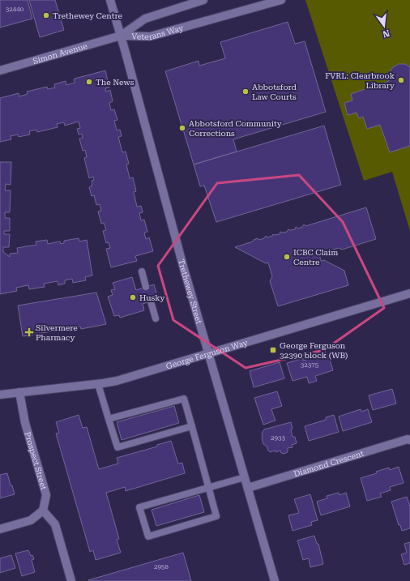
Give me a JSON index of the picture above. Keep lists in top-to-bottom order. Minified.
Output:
{"streets":{"main road":["Veterans Way","Simon Avenue","Trethewey Street","George Ferguson Way","Prospect Street","Diamond Crescent"]},"crossings":[["Veterans Way","Simon Avenue"],["Veterans Way","Trethewey Street"],["Simon Avenue","Trethewey Street"],["Trethewey Street","George Ferguson Way"],["Trethewey Street","Diamond Crescent"],["George Ferguson Way","Prospect Street"]],"places":{"other":["Trethewey Centre","FVRL: Clearbrook Library","The News","Abbotsford Law Courts","Abbotsford Community Corrections","ICBC Claim Centre","Husky"],"health":["Silvermere Pharmacy"],"transit":["George Ferguson 32390 block (WB)"]},"house_numbers":["32440","32375","2933","2958"],"north":"bottom"}
